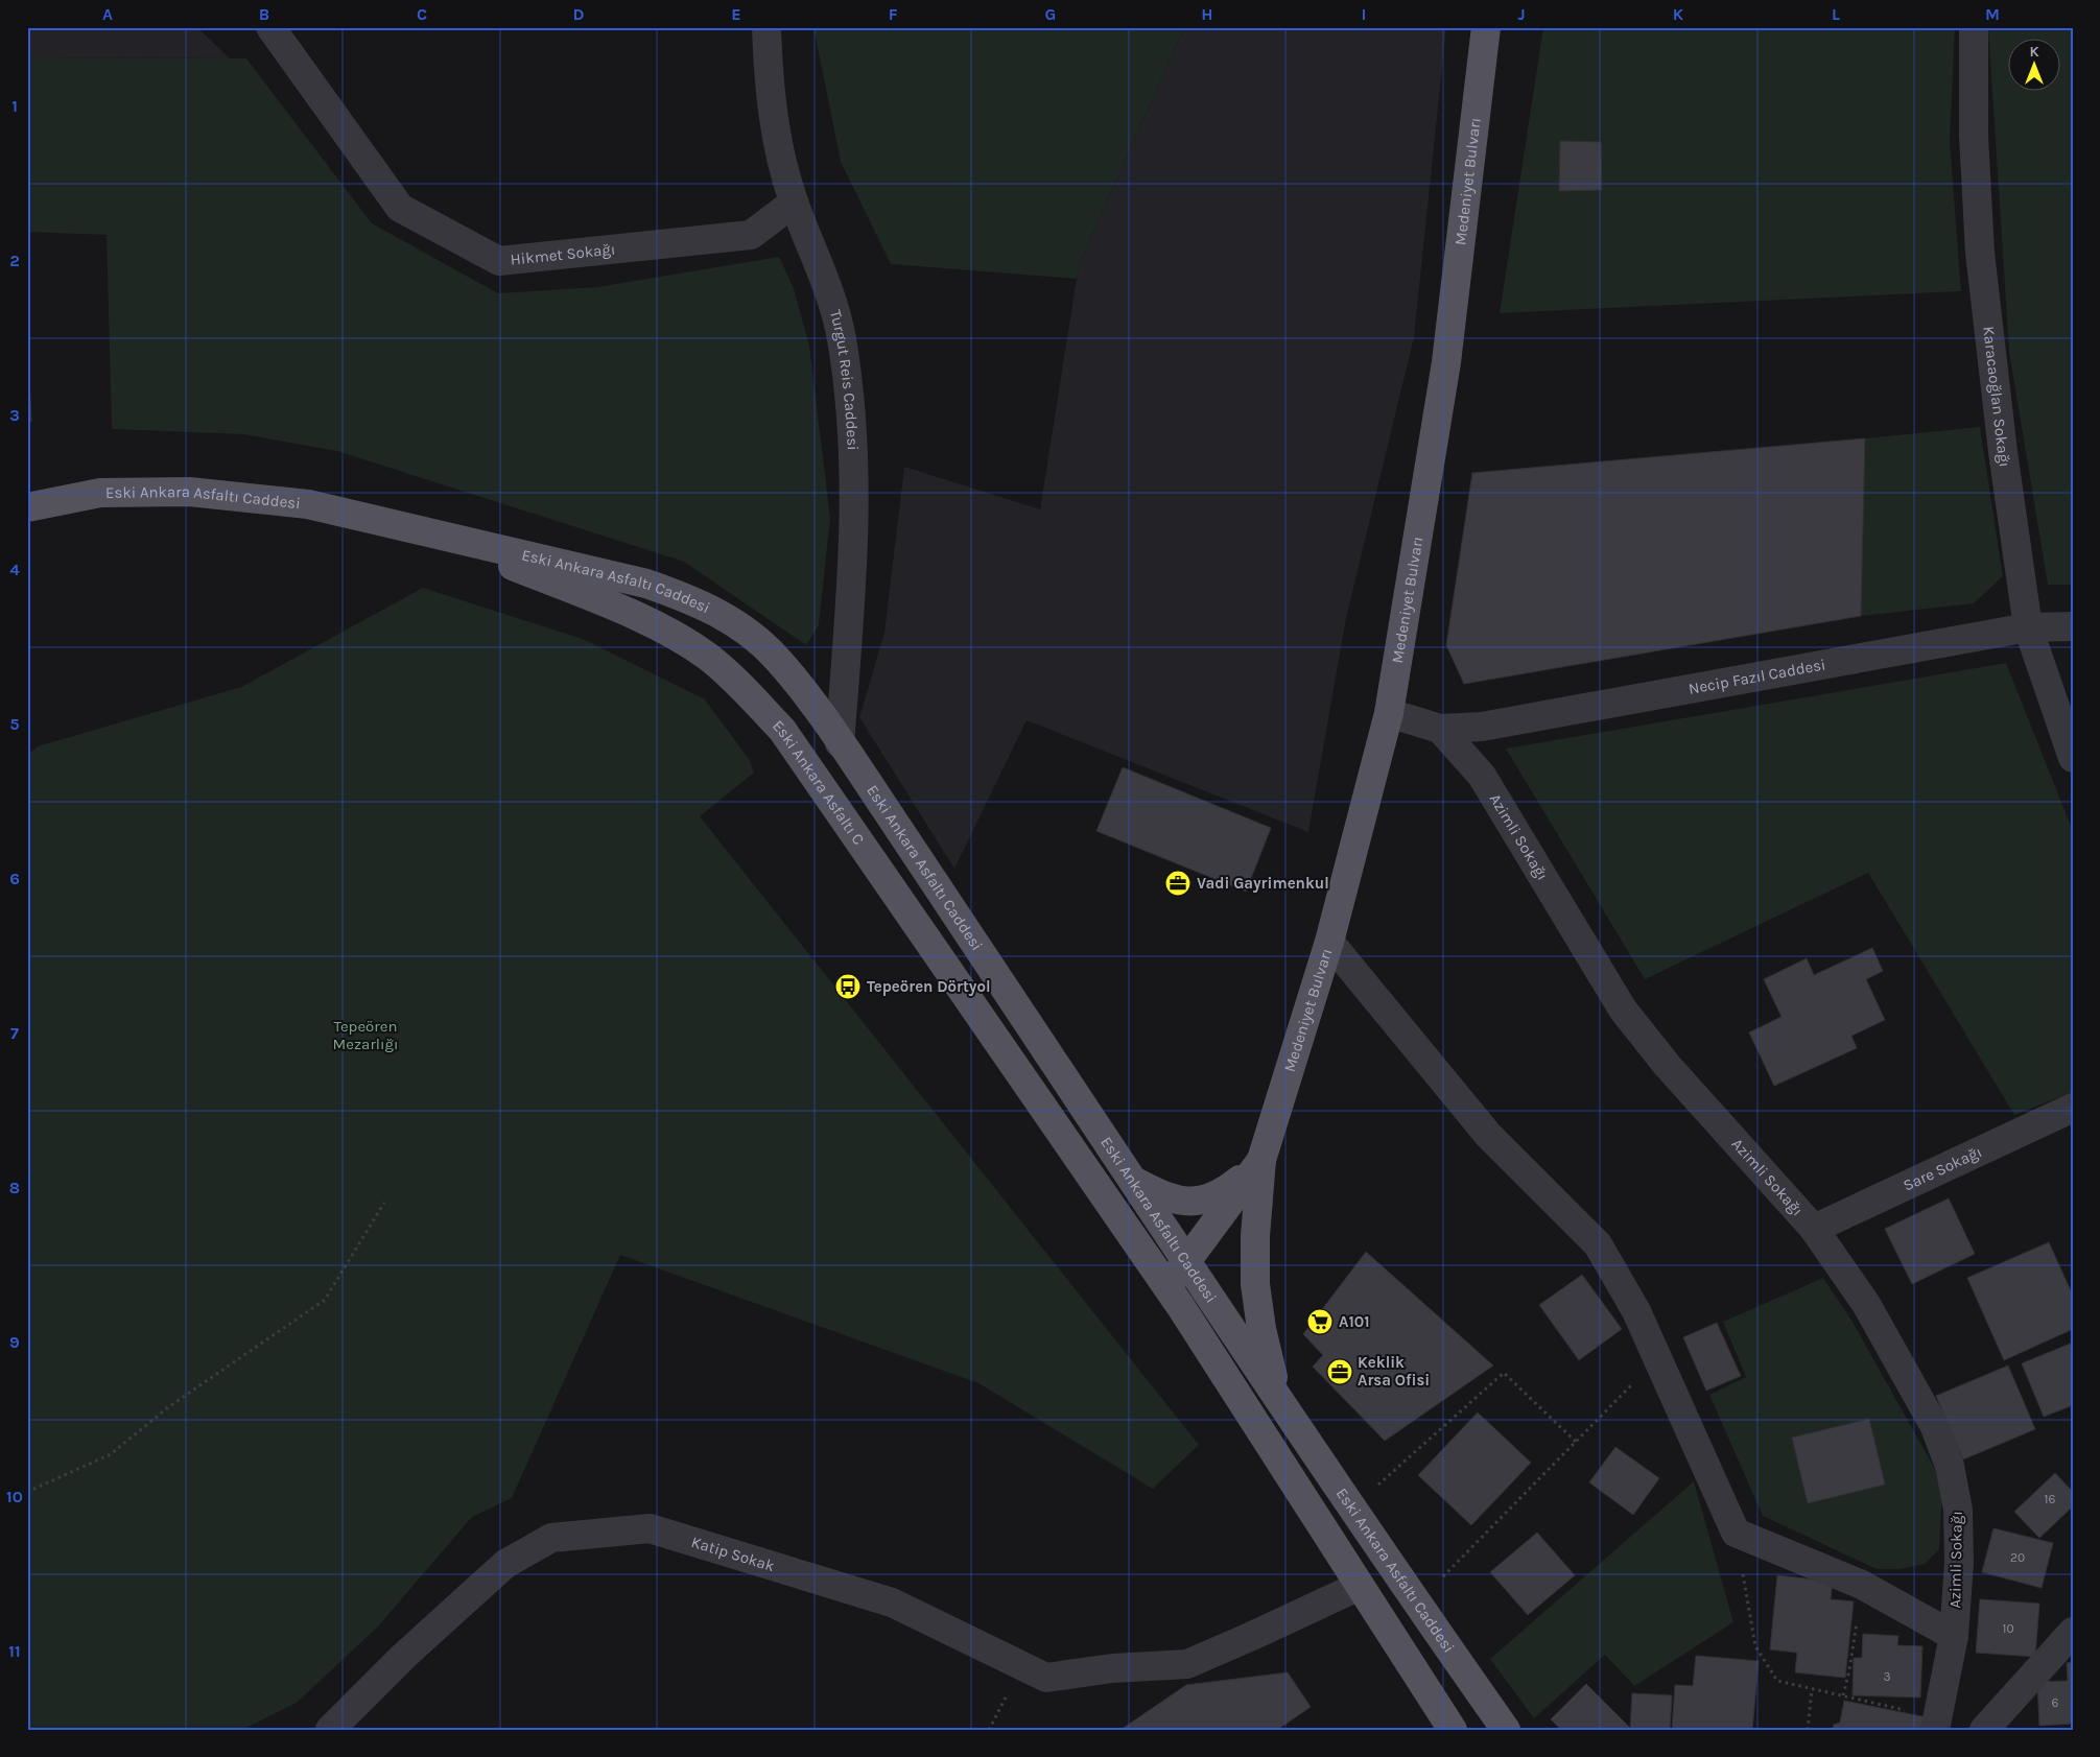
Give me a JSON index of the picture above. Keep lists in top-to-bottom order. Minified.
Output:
{"streets":{"main road":["Medeniyet Bulvarı","Eski Ankara Asfaltı Caddesi","Eski Ankara Asfaltı C"],"street":["Hikmet Sokağı","Turgut Reis Caddesi","Karacaoğlan Sokağı","Necip Fazıl Caddesi","Azimli Sokağı","Sare Sokağı","Katip Sokak"]},"crossings":[["Medeniyet Bulvarı","Eski Ankara Asfaltı Caddesi"],["Hikmet Sokağı","Turgut Reis Caddesi"],["Turgut Reis Caddesi","Eski Ankara Asfaltı Caddesi"],["Karacaoğlan Sokağı","Necip Fazıl Caddesi"],["Eski Ankara Asfaltı Caddesi","Eski Ankara Asfaltı C"],["Eski Ankara Asfaltı Caddesi","Katip Sokak"],["Necip Fazıl Caddesi","Azimli Sokağı"],["Azimli Sokağı","Sare Sokağı"]],"parks":["Tepeören Mezarlığı"],"places":{"office":["Vadi Gayrimenkul","Keklik Arsa Ofisi"],"bus stop":["Tepeören Dörtyol"],"supermarket":["A101"]},"house_numbers":["16","20","10","3","6"],"north":"top","grid":{"columns":["A","B","C","D","E","F","G","H","I","J","K","L","M"],"rows":["1","2","3","4","5","6","7","8","9","10","11"]}}
